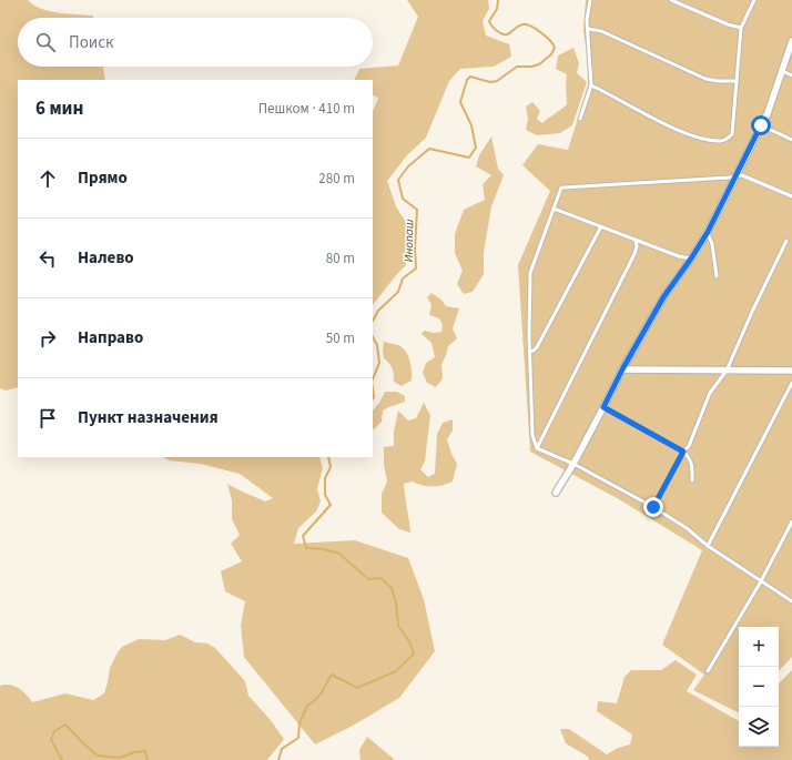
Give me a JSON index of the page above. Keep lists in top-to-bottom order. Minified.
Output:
{"water":["Инопаш"],"page":{"search":"Поиск","heading":["6 мин","Пешком · 410 m"],"list":[["Прямо","280 m"],["Налево","80 m"],["Направо","50 m"],"Пункт назначения"],"map_buttons":["+","−"]}}
